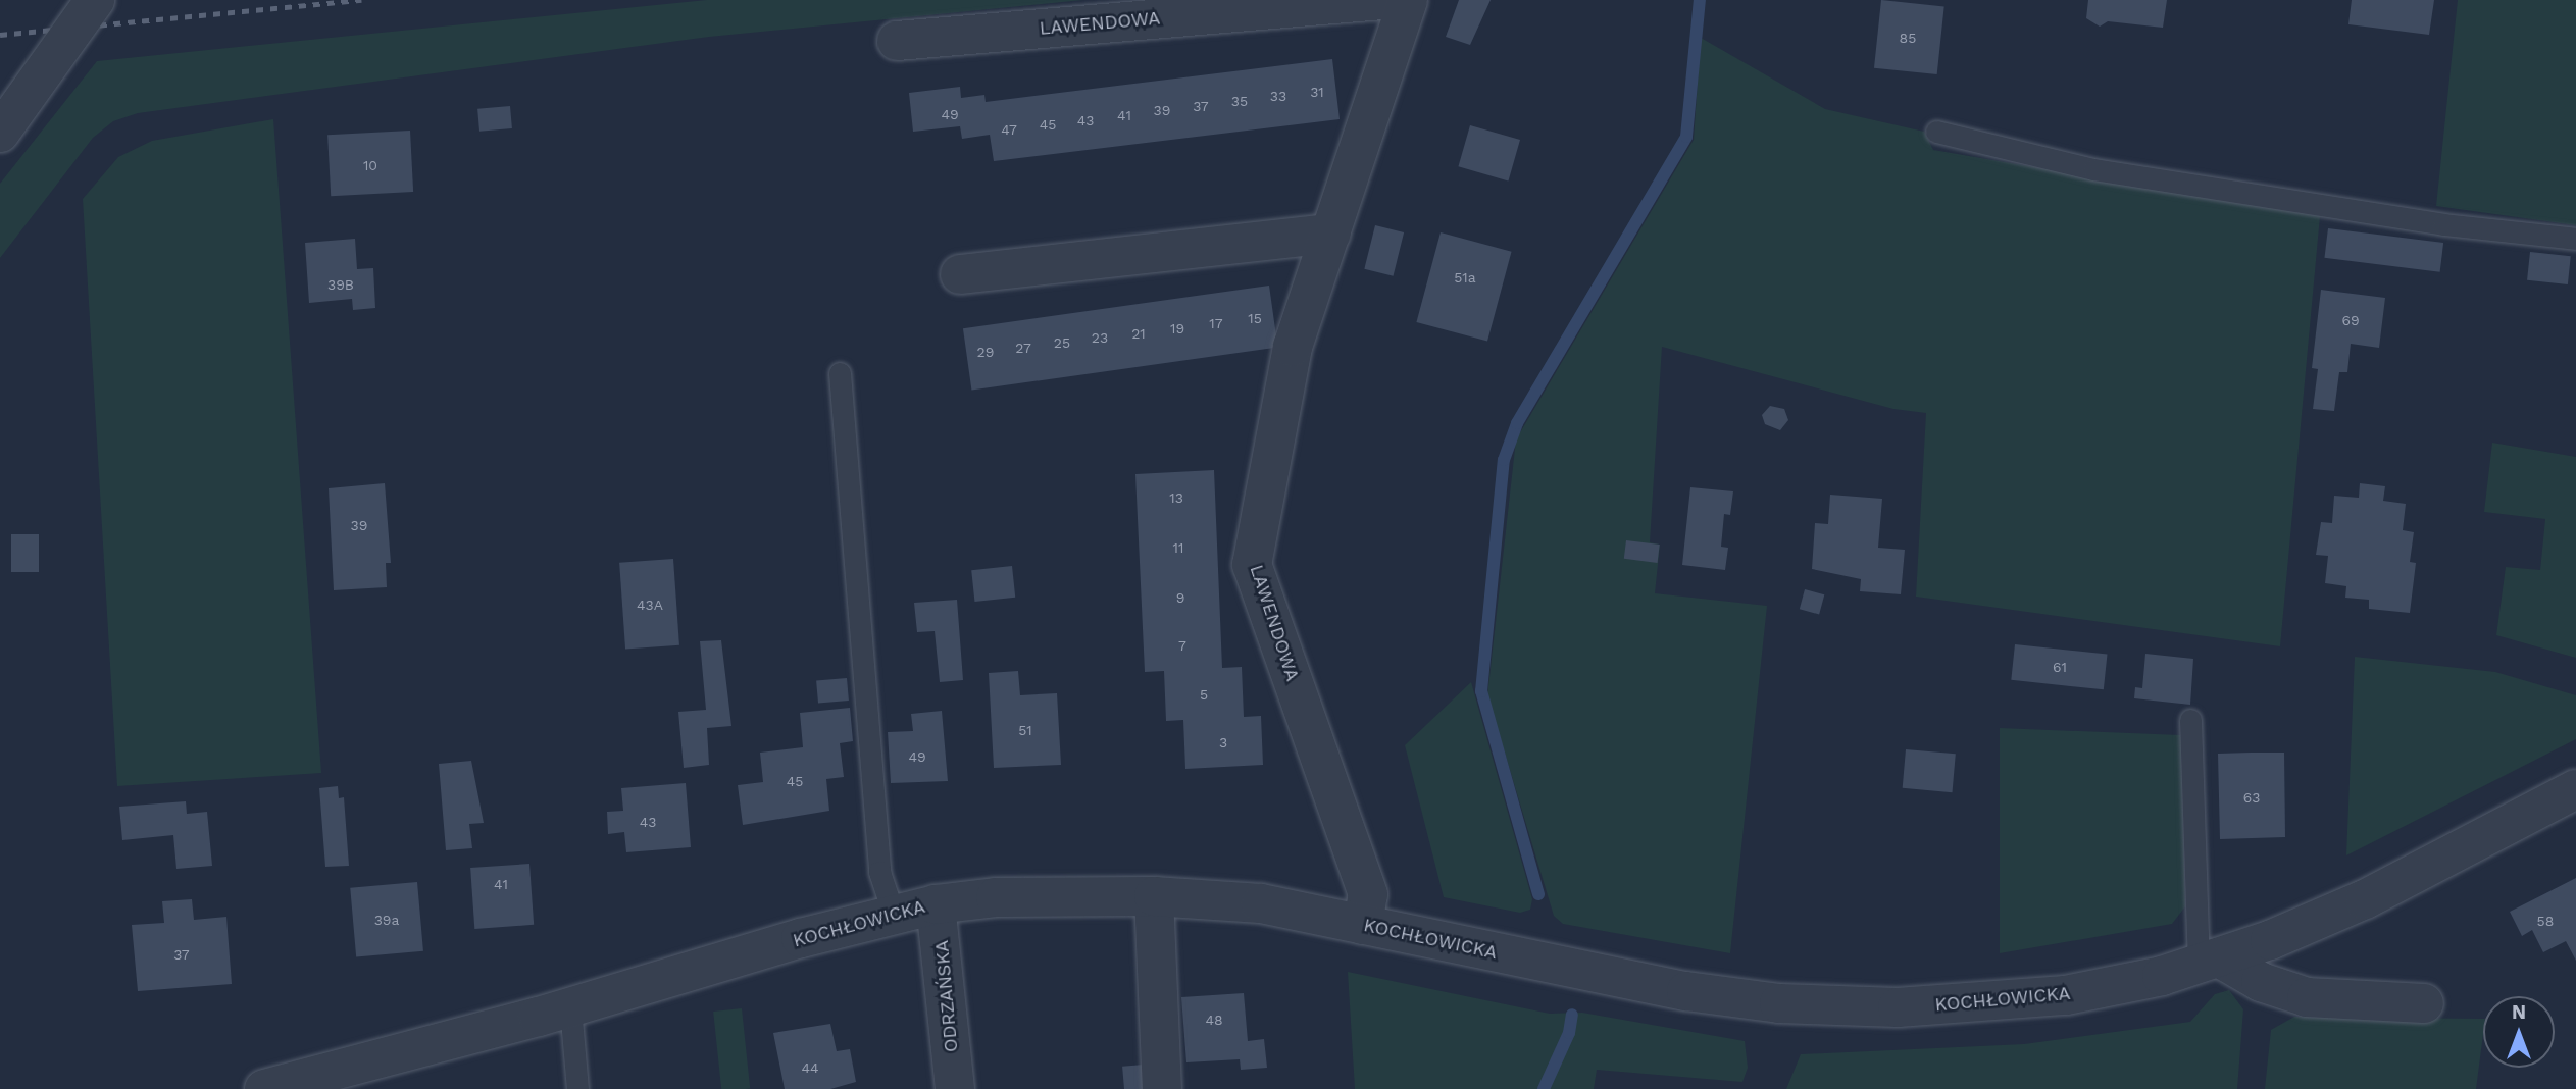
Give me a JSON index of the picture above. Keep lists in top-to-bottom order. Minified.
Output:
{"streets":{"street":["LAWENDOWA","KOCHŁOWICKA","ODRZAŃSKA"]},"crossings":[["LAWENDOWA","KOCHŁOWICKA"],["KOCHŁOWICKA","ODRZAŃSKA"]],"house_numbers":["85","31","33","35","37","39","49","41","43","45","47","10","51a","39B","15","69","17","19","21","23","25","27","29","13","39","11","9","43A","7","61","5","51","3","49","45","63","43","41","39a","58","37","48","44"],"north":"top"}
